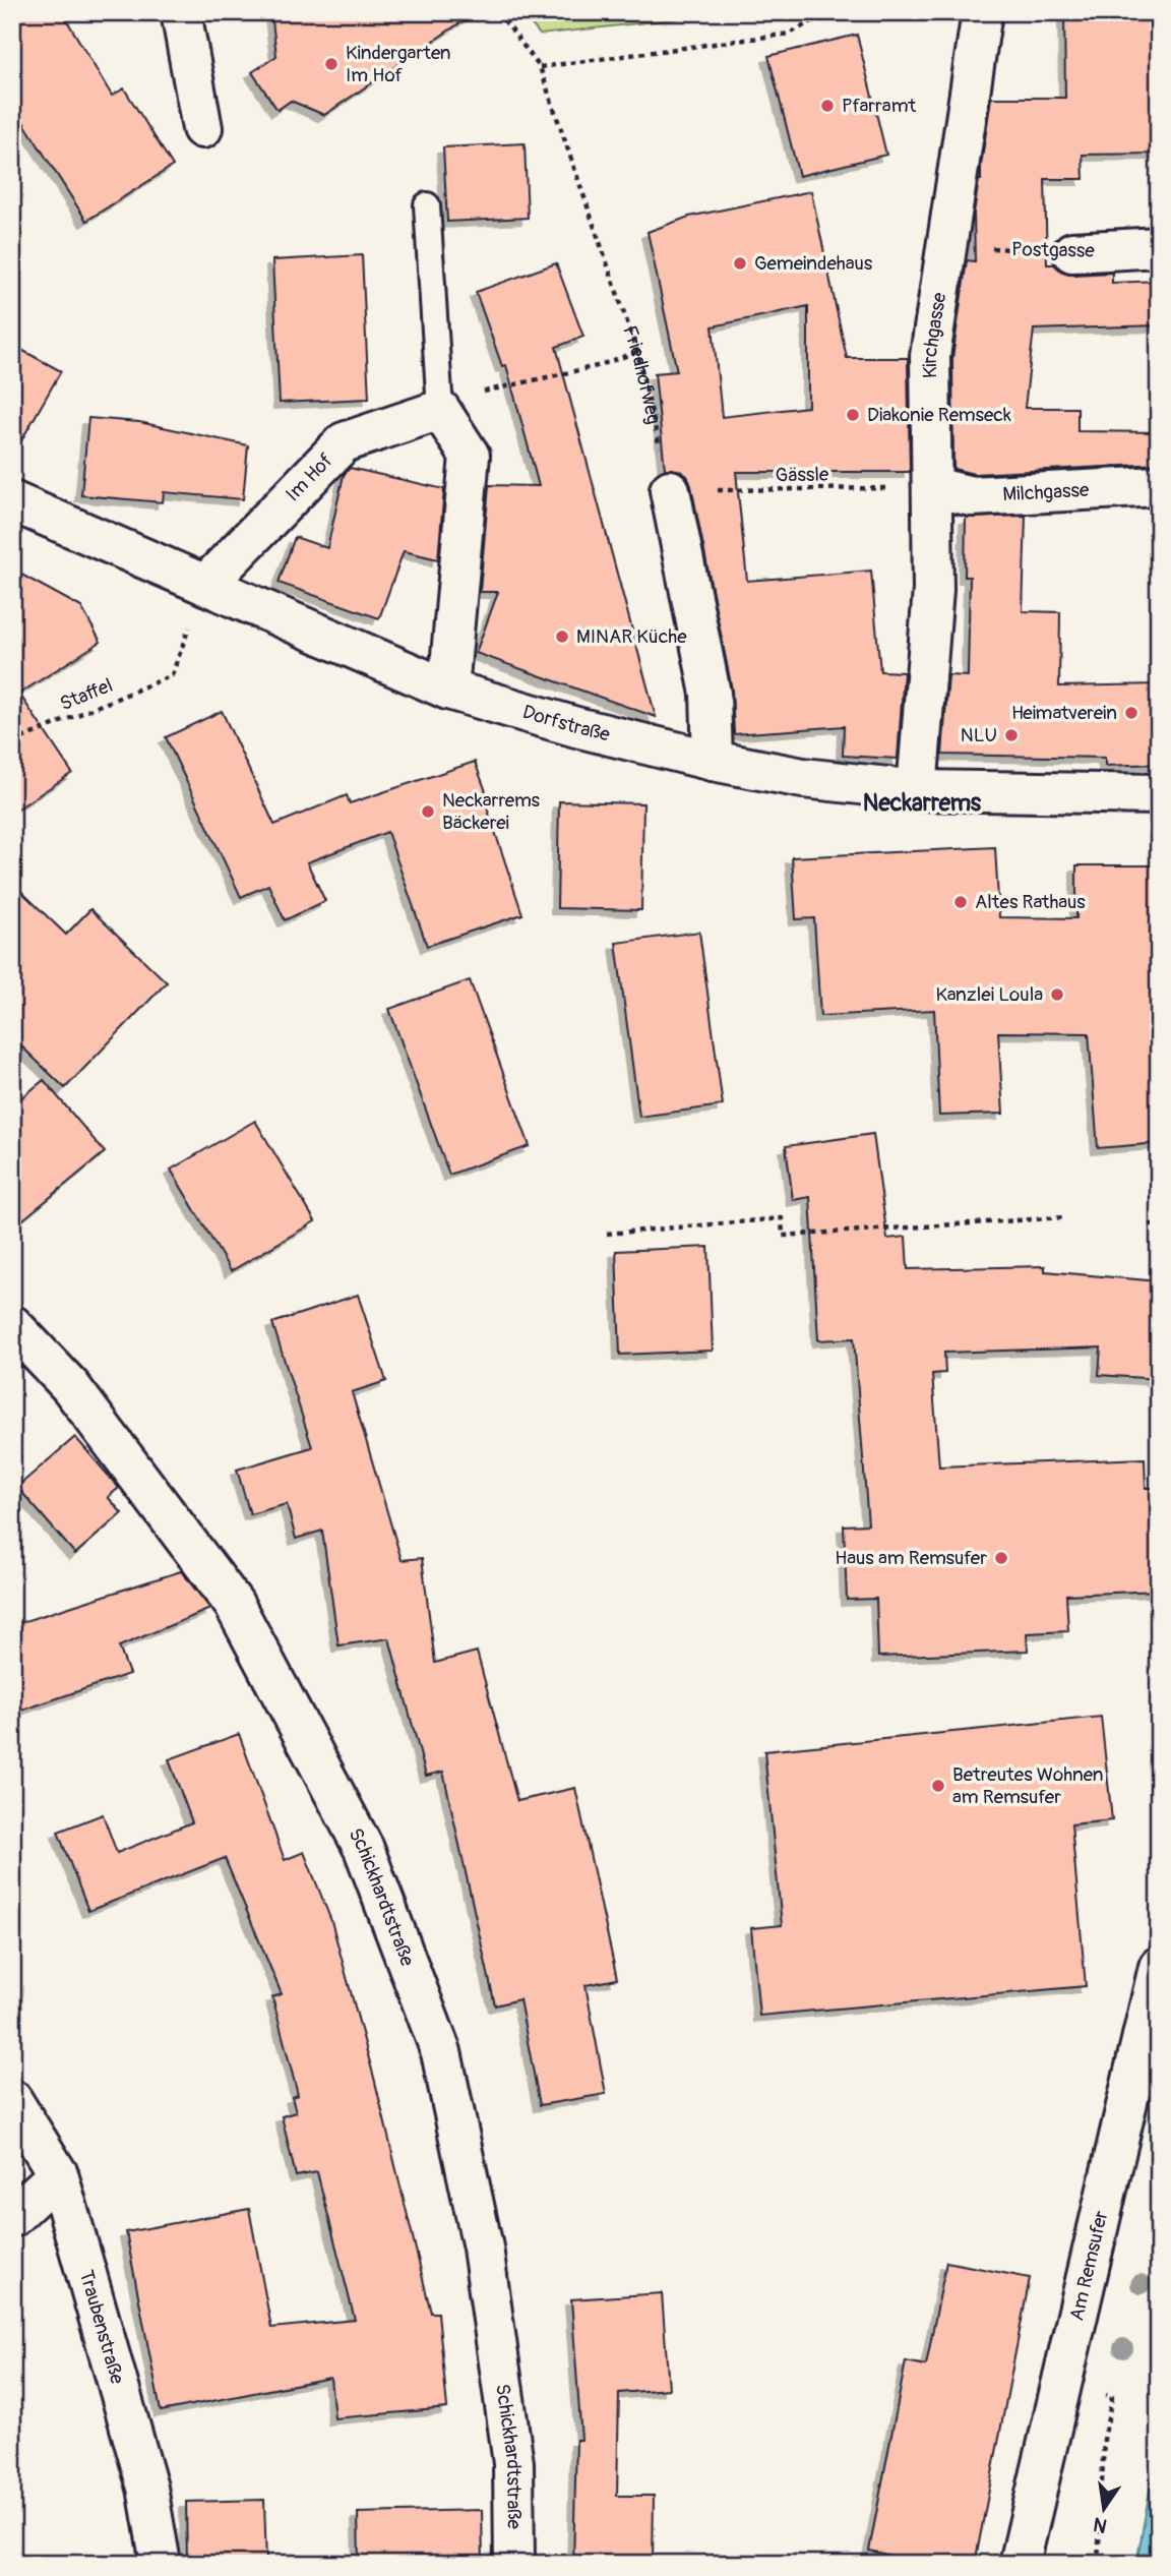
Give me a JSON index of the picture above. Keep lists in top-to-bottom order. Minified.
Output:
{"streets":{"street":["Postgasse","Kirchgasse","Im Hof","Milchgasse","Dorfstraße","Schickhardtstraße","Am Remsufer","Traubenstraße"],"path":["Friedhofweg","Gässle","Staffel"]},"crossings":[["Postgasse","Kirchgasse"],["Kirchgasse","Gässle"],["Kirchgasse","Milchgasse"],["Kirchgasse","Dorfstraße"],["Friedhofweg","Gässle"],["Gässle","Milchgasse"],["Im Hof","Dorfstraße"]],"districts":["Neckarrems"],"places":["Kindergarten Im Hof","Pfarramt","Gemeindehaus","Diakonie Remseck","MINAR Küche","Heimatverein","NLU","Neckarrems Bäckerei","Altes Rathaus","Kanzlei Loula","Haus am Remsufer","Betreutes Wohnen am Remsufer"],"north":"bottom"}
